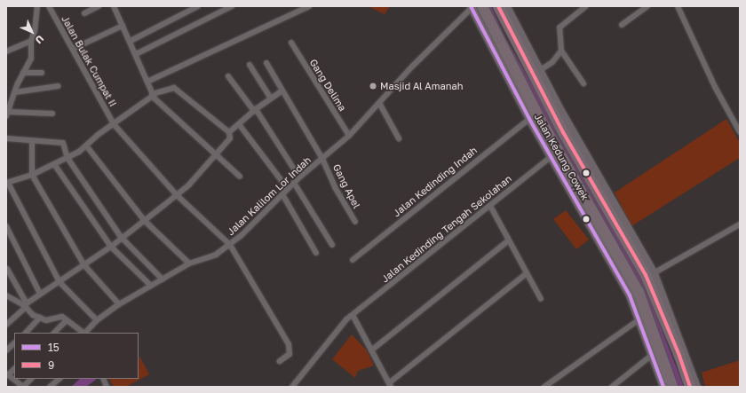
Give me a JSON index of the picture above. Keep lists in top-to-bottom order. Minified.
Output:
{"streets":{"highway":["Jalan Kedung Cowek"],"street":["Jalan Bulak Cumpat II","Gang Delima","Jalan Kedinding Indah","Gang Apel","Jalan Kalilom Lor Indah","Jalan Kedinding Tengah Sekolahan"]},"crossings":[["Jalan Bulak Cumpat II","Jalan Kalilom Lor Indah"],["Gang Delima","Jalan Kalilom Lor Indah"],["Jalan Kedung Cowek","Jalan Kedinding Indah"],["Jalan Kedung Cowek","Jalan Kalilom Lor Indah"],["Jalan Kedung Cowek","Jalan Kedinding Tengah Sekolahan"],["Gang Apel","Jalan Kalilom Lor Indah"]],"places":["Masjid Al Amanah"],"lines":["transit line 15","transit line 9"],"legend":["15","9"],"north":"bottom right"}
